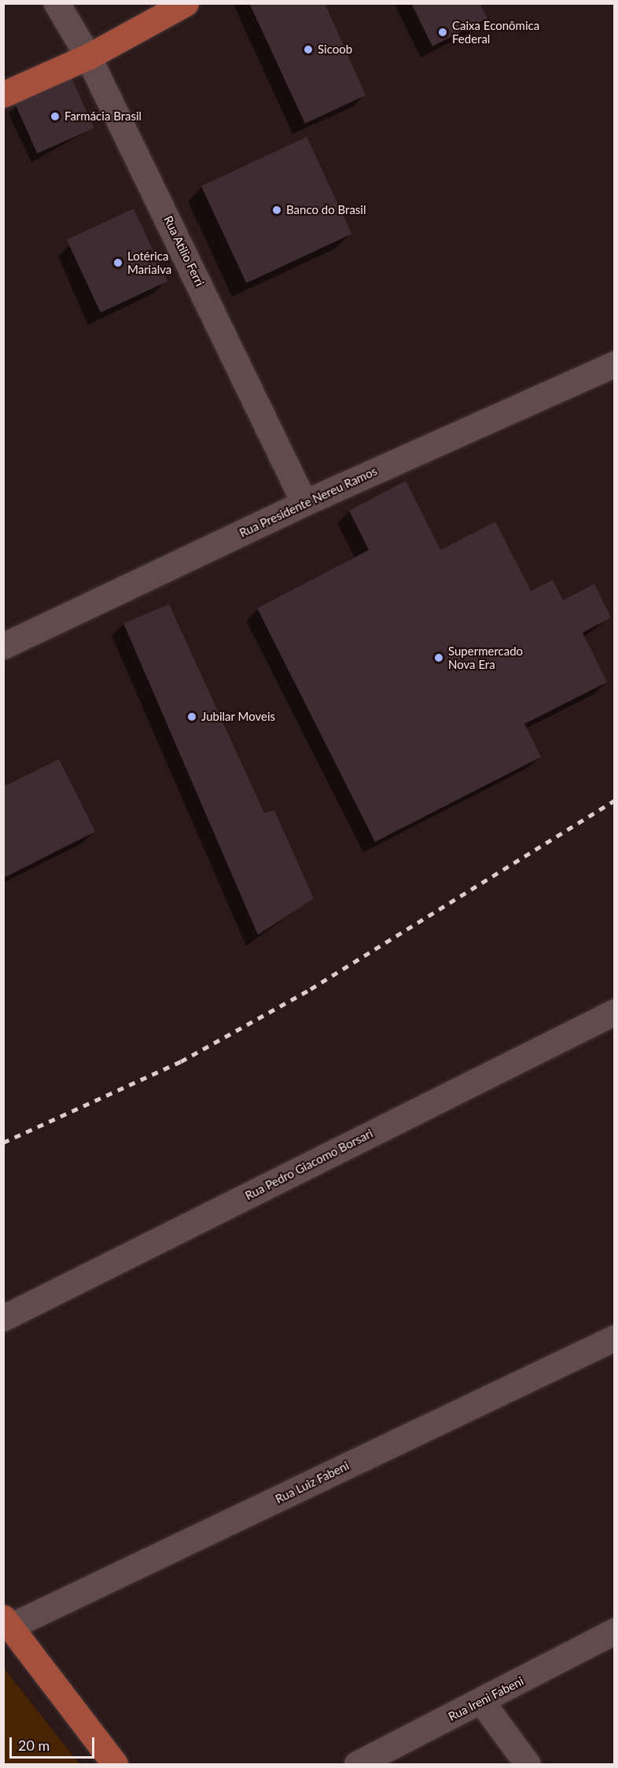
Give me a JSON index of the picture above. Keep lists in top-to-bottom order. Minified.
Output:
{"streets":{"street":["Rua Atilio Ferri","Rua Presidente Nereu Ramos","Rua Pedro Giacomo Borsari","Rua Luiz Fabeni","Rua Ireni Fabeni"]},"crossings":[["Rua Atilio Ferri","Rua Presidente Nereu Ramos"]],"places":["Caixa Econômica Federal","Sicoob","Farmácia Brasil","Banco do Brasil","Lotérica Marialva","Supermercado Nova Era","Jubilar Moveis"],"scale_bar":"20 m"}
